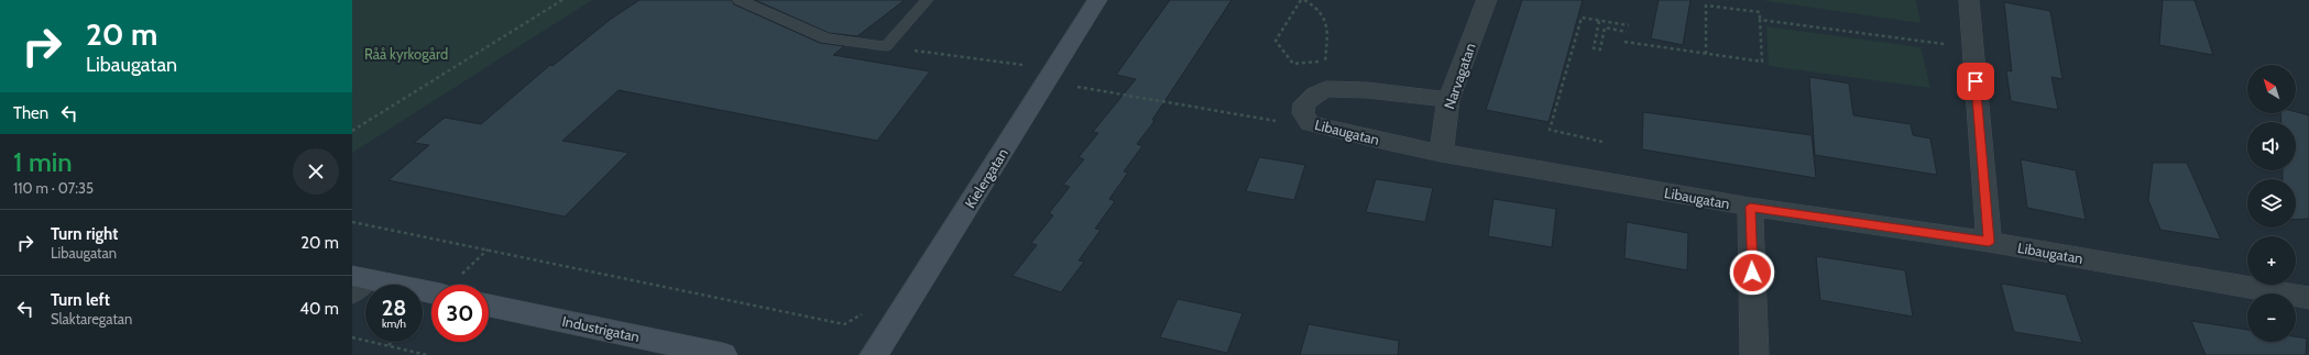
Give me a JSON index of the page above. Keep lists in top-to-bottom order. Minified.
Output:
{"streets":{"street":["Narvagatan","Libaugatan","Kielergatan","Industrigatan"]},"crossings":[["Narvagatan","Libaugatan"]],"parks":["Råå kyrkogård"],"north":"top left","page":{"turn":["20 m","Libaugatan"],"map_buttons":["+","−"],"then":"Then","heading":["1 min","110 m · 07:35"],"list":[{"name":"Turn right","note":"Libaugatan","value":"20 m"},{"name":"Turn left","note":"Slaktaregatan","value":"40 m"}],"speed":"28 km/h","limit":"30"}}
